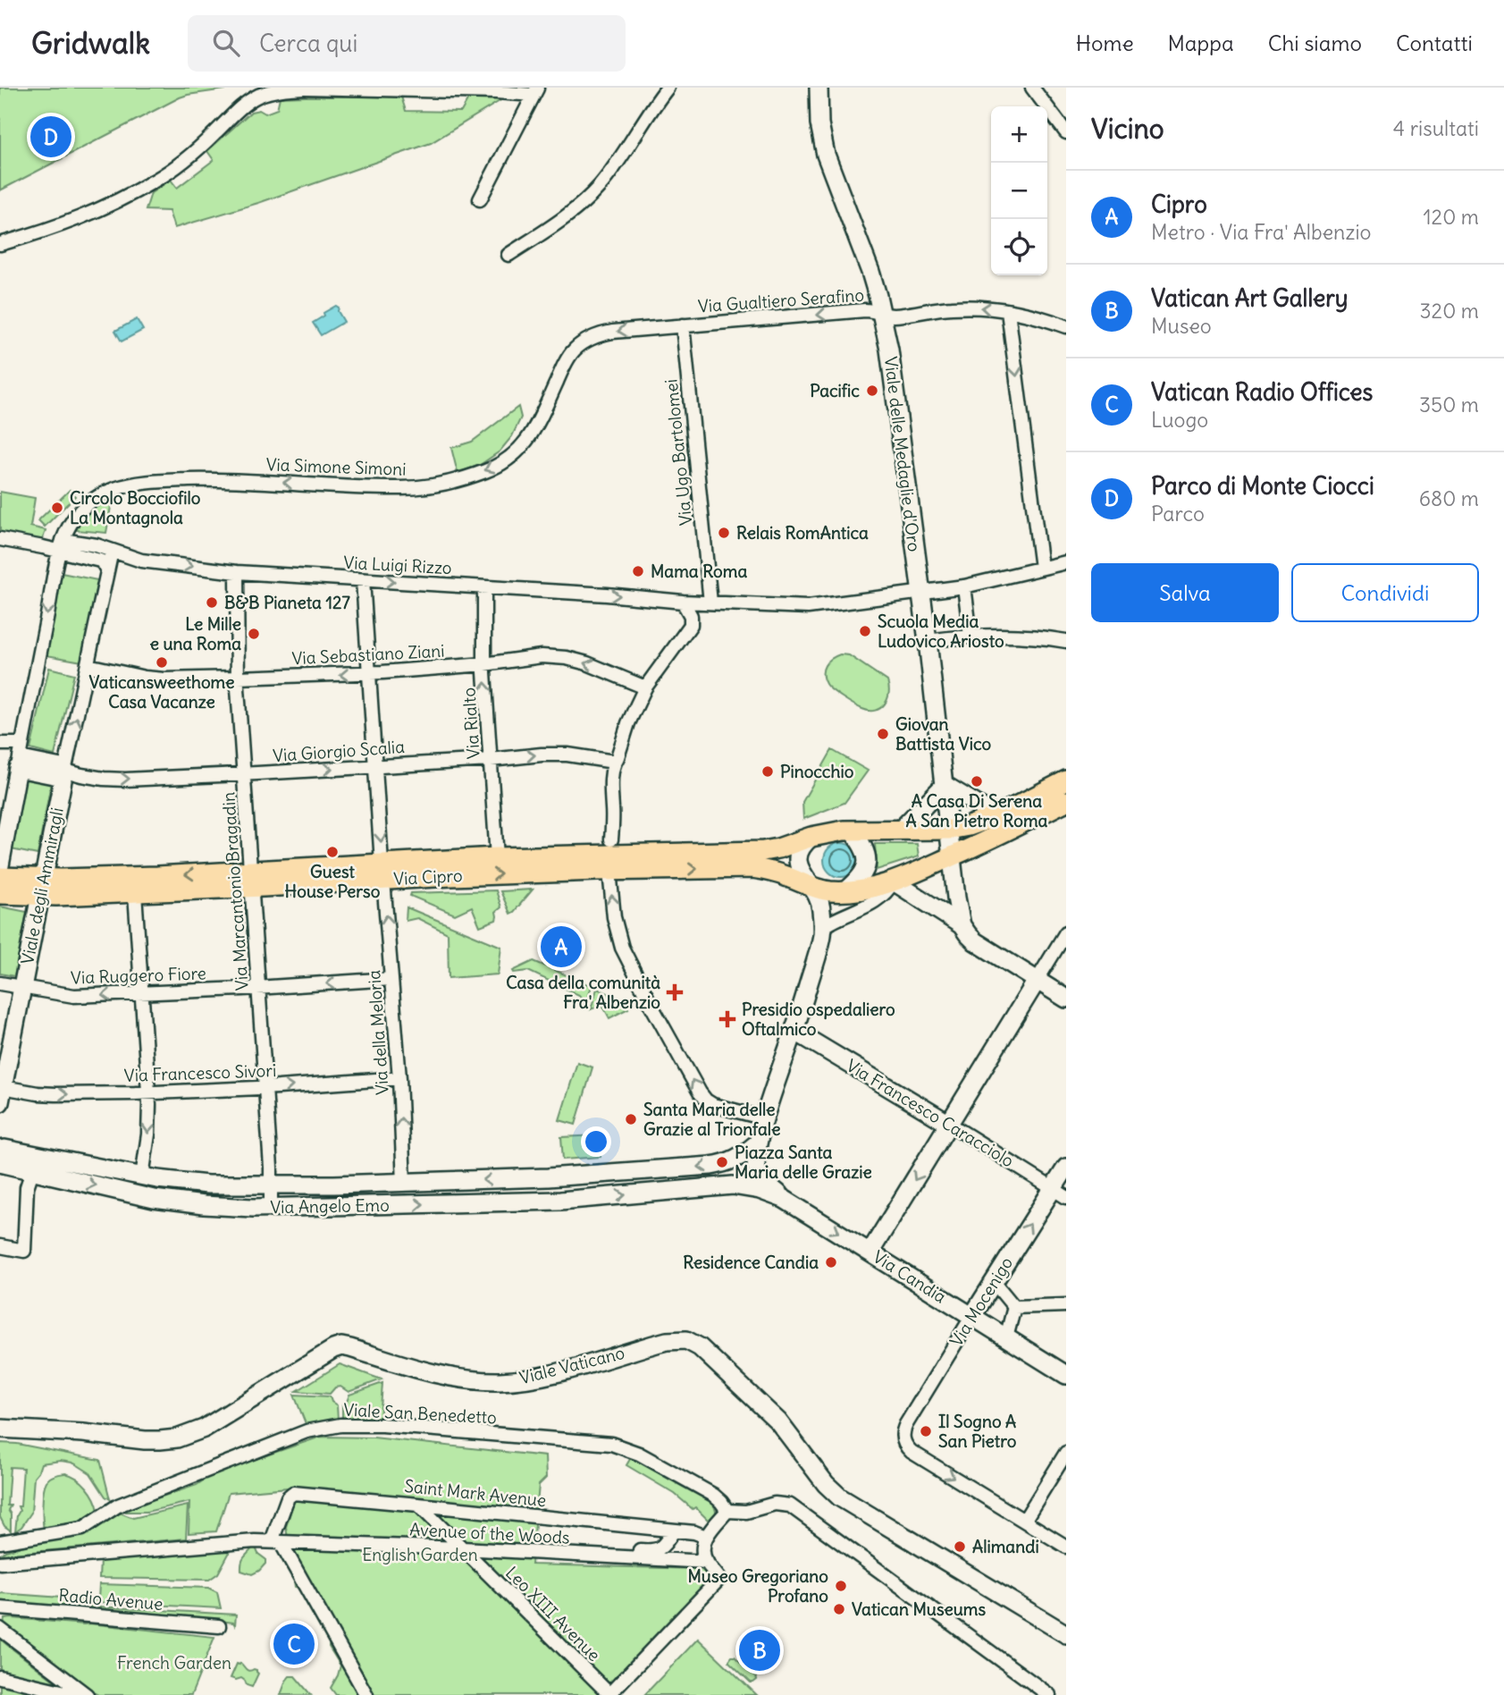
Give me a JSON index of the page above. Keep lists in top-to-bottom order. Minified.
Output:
{"streets":{"main road":["Viale delle Medaglie d'Oro","Via Cipro","Viale degli Ammiragli","Via Francesco Caracciolo","Via Angelo Emo","Via Candia","Via Mocenigo","Viale Vaticano"],"street":["Via Gualtiero Serafino","Via Ugo Bartolomei","Via Simone Simoni","Via Luigi Rizzo","Via Sebastiano Ziani","Via Rialto","Via Giorgio Scalia","Via Marcantonio Bragadin","Via Ruggero Fiore","Via della Meloria","Via Francesco Sivori","Viale San Benedetto","Saint Mark Avenue","Avenue of the Woods","Radio Avenue","Leo XIII Avenue"]},"crossings":[["Via Gualtiero Serafino","Via Ugo Bartolomei"],["Via Gualtiero Serafino","Viale delle Medaglie d'Oro"],["Via Gualtiero Serafino","Via Simone Simoni"],["Via Ugo Bartolomei","Via Simone Simoni"],["Via Ugo Bartolomei","Via Luigi Rizzo"],["Via Simone Simoni","Via Luigi Rizzo"],["Via Luigi Rizzo","Via Rialto"],["Via Luigi Rizzo","Viale degli Ammiragli"],["Via Luigi Rizzo","Via Marcantonio Bragadin"],["Via Luigi Rizzo","Via della Meloria"],["Via Sebastiano Ziani","Via Rialto"],["Via Sebastiano Ziani","Viale degli Ammiragli"],["Via Sebastiano Ziani","Via Marcantonio Bragadin"],["Via Sebastiano Ziani","Via della Meloria"],["Via Rialto","Via Giorgio Scalia"],["Via Rialto","Via Cipro"],["Via Giorgio Scalia","Viale degli Ammiragli"],["Via Giorgio Scalia","Via Marcantonio Bragadin"],["Via Giorgio Scalia","Via della Meloria"],["Via Cipro","Viale degli Ammiragli"],["Via Cipro","Via Marcantonio Bragadin"],["Via Cipro","Via della Meloria"],["Viale degli Ammiragli","Via Ruggero Fiore"],["Viale degli Ammiragli","Via Francesco Sivori"],["Via Marcantonio Bragadin","Via Ruggero Fiore"],["Via Marcantonio Bragadin","Via Francesco Sivori"],["Via Marcantonio Bragadin","Via Angelo Emo"],["Via Ruggero Fiore","Via della Meloria"],["Via della Meloria","Via Francesco Sivori"],["Via della Meloria","Via Angelo Emo"],["Via Francesco Caracciolo","Via Mocenigo"],["Via Angelo Emo","Via Candia"],["Via Candia","Via Mocenigo"],["Saint Mark Avenue","Avenue of the Woods"],["Saint Mark Avenue","Leo XIII Avenue"],["Avenue of the Woods","Leo XIII Avenue"]],"one_way":["Via Gualtiero Serafino","Via Simone Simoni","Via Luigi Rizzo","Via Sebastiano Ziani","Via Rialto","Via Giorgio Scalia","Via Ruggero Fiore","Via Francesco Sivori"],"parks":["English Garden","French Garden"],"places":{"other":["Pacific","Circolo Bocciofilo La Montagnola","Relais RomAntica","Mama Roma","B&B Pianeta 127","Scuola Media Ludovico Ariosto","Le Mille e una Roma","Vaticansweethome Casa Vacanze","Giovan Battista Vico","Pinocchio","A Casa Di Serena A San Pietro Roma","Guest House Perso","Santa Maria delle Grazie al Trionfale","Piazza Santa Maria delle Grazie","Residence Candia","Il Sogno A San Pietro","Alimandi","Museo Gregoriano Profano","Vatican Museums"],"health":["Casa della comunità Fra' Albenzio","Presidio ospedaliero Oftalmico"]},"page":{"header":"Gridwalk","search":"Cerca qui","nav":["Home","Mappa","Chi siamo","Contatti"],"heading":["Vicino","4 risultati"],"map_buttons":["+","−"],"pins":["D","A","C","B"],"list":[{"mark":"A","name":"Cipro","note":"Metro · Via Fra' Albenzio","value":"120 m"},{"mark":"B","name":"Vatican Art Gallery","note":"Museo","value":"320 m"},{"mark":"C","name":"Vatican Radio Offices","note":"Luogo","value":"350 m"},{"mark":"D","name":"Parco di Monte Ciocci","note":"Parco","value":"680 m"}],"buttons":["Salva","Condividi"]}}
